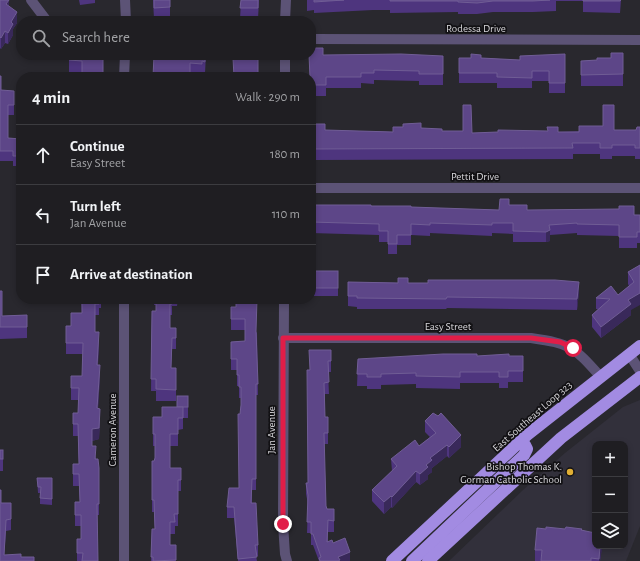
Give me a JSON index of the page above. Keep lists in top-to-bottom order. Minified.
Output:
{"streets":{"highway":["East Southeast Loop 323"],"street":["Rodessa Drive","Pettit Drive","Easy Street","Cameron Avenue","Jan Avenue"]},"crossings":[["Easy Street","East Southeast Loop 323"],["Easy Street","Jan Avenue"]],"places":["Bishop Thomas K. Gorman Catholic School"],"page":{"search":"Search here","heading":["4 min","Walk · 290 m"],"list":[["Continue","Easy Street","180 m"],["Turn left","Jan Avenue","110 m"],"Arrive at destination"],"map_buttons":["+","−"]}}
